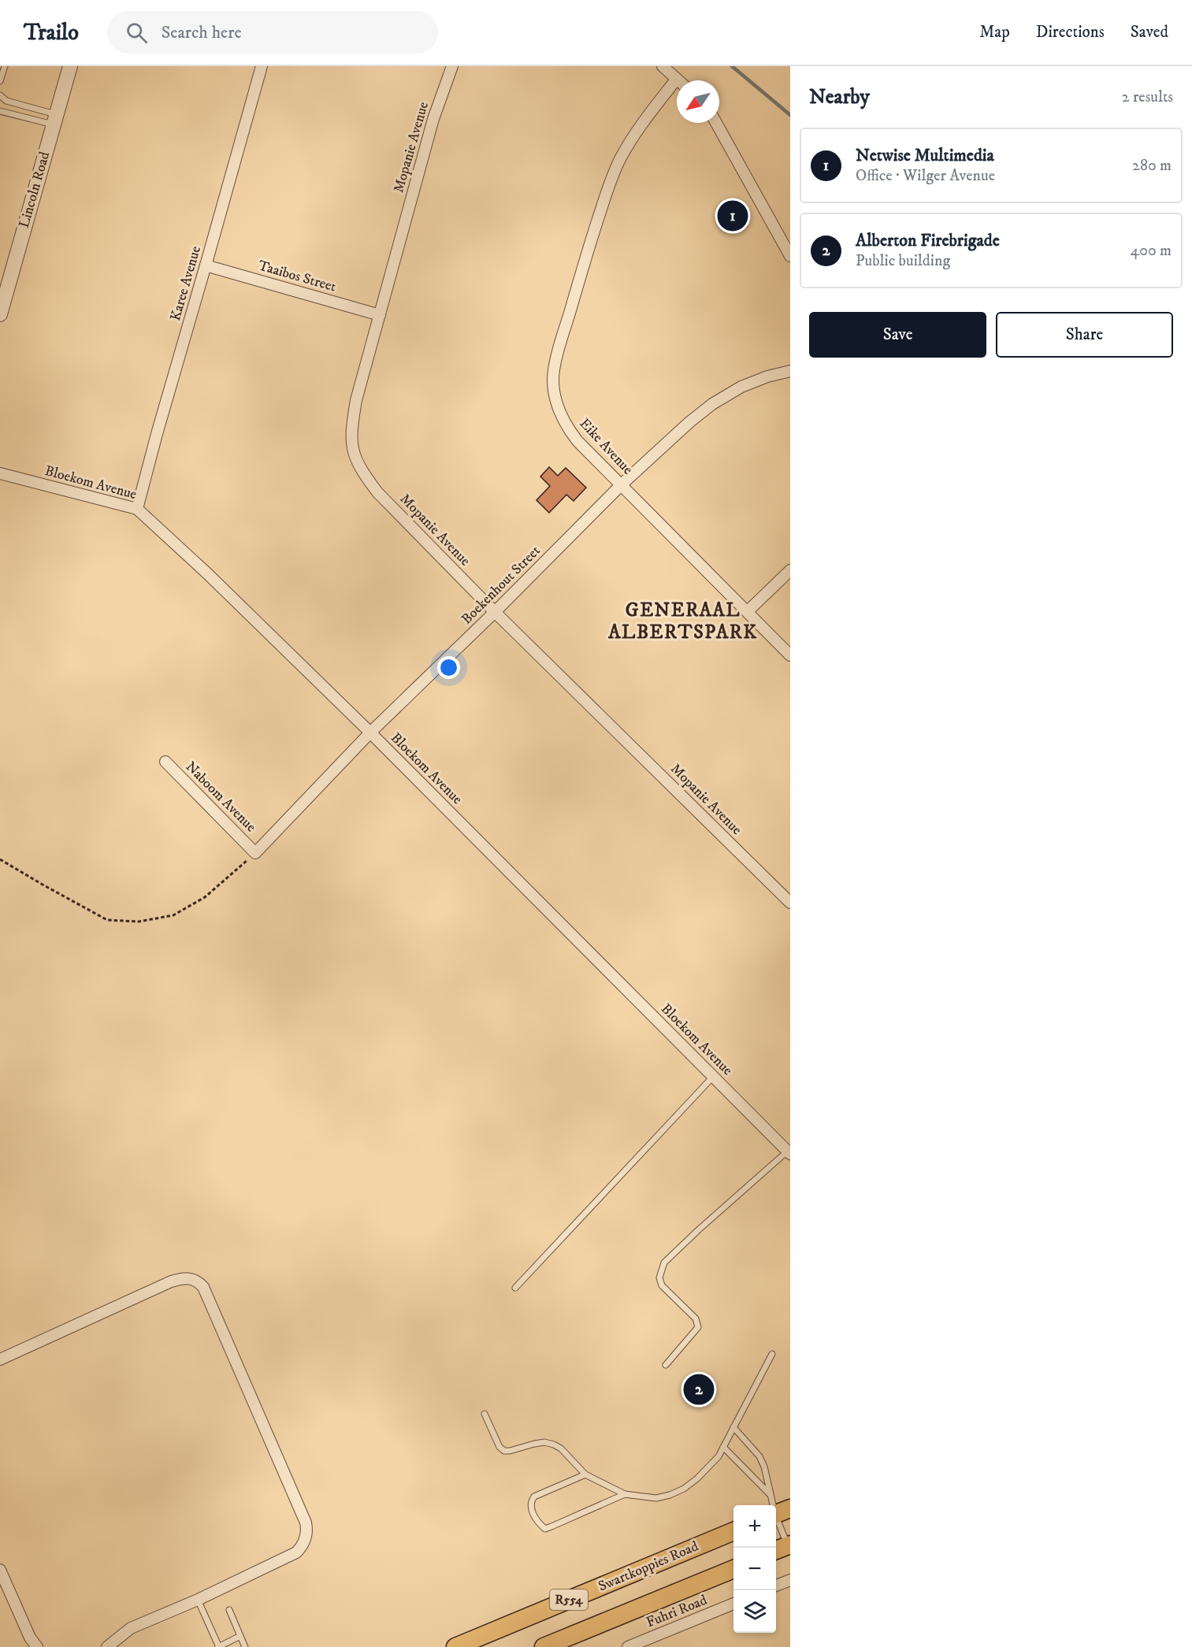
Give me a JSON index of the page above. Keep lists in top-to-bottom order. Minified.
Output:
{"streets":{"main road":["Swartkoppies Road","R554"],"street":["Mopanie Avenue","Lincoln Road","Taaibos Street","Karee Avenue","Eike Avenue","Bloekom Avenue","Boekenhout Street","Naboom Avenue","Fuhri Road"]},"crossings":[["Mopanie Avenue","Taaibos Street"],["Mopanie Avenue","Boekenhout Street"],["Taaibos Street","Karee Avenue"],["Karee Avenue","Bloekom Avenue"],["Eike Avenue","Boekenhout Street"],["Bloekom Avenue","Boekenhout Street"],["Boekenhout Street","Naboom Avenue"]],"districts":["GENERAAL ALBERTSPARK"],"north":"bottom left","page":{"header":"Trailo","search":"Search here","nav":["Map","Directions","Saved"],"heading":["Nearby","2 results"],"list":[{"mark":"1","name":"Netwise Multimedia","note":"Office · Wilger Avenue","value":"280 m"},{"mark":"2","name":"Alberton Firebrigade","note":"Public building","value":"400 m"}],"pins":["1","2"],"buttons":["Save","Share"],"map_buttons":["+","−"]}}
